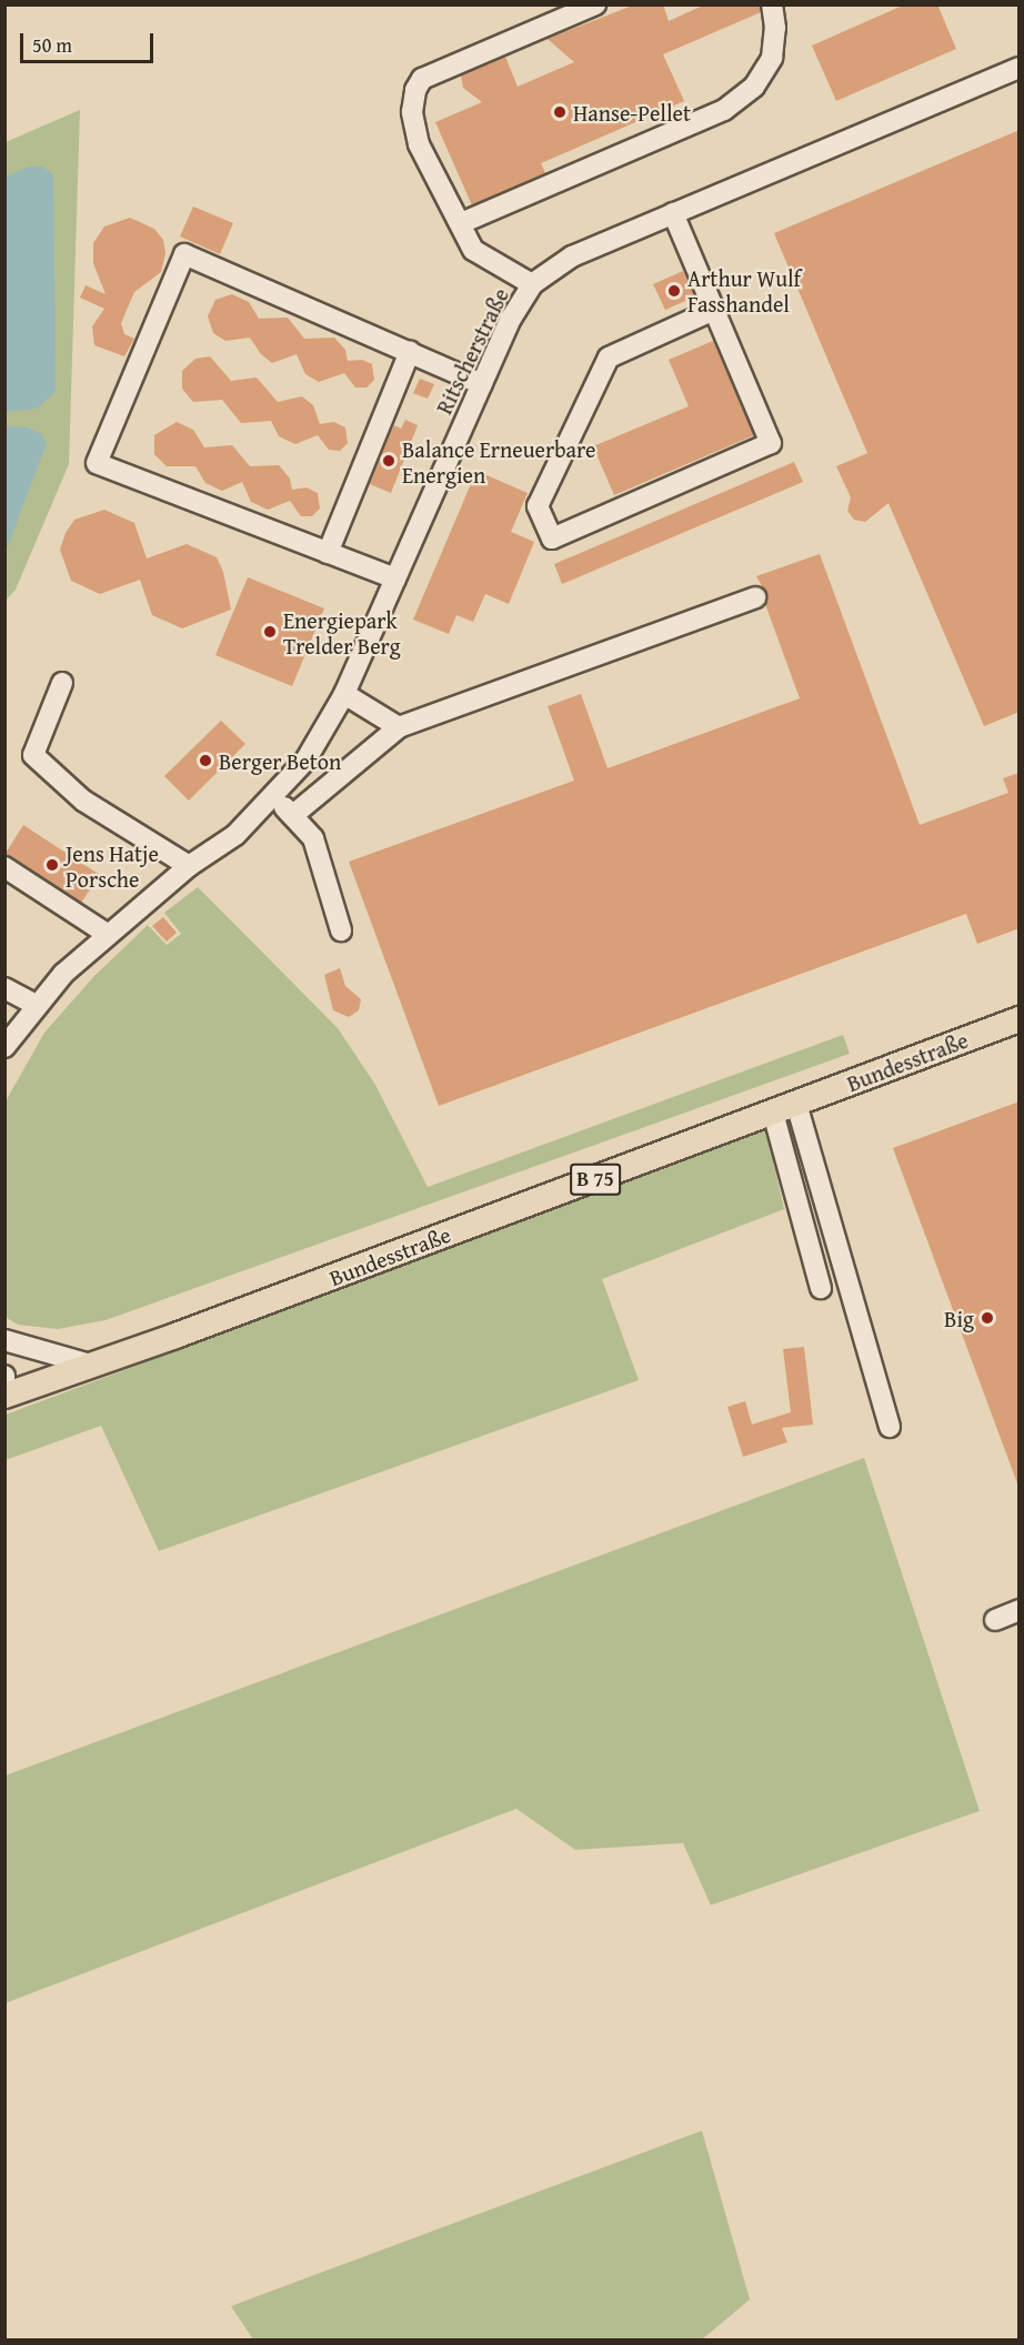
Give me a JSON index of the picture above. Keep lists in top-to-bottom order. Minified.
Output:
{"streets":{"main road":["Bundesstraße","B 75"],"street":["Ritscherstraße"]},"places":["Hanse-Pellet","Arthur Wulf Fasshandel","Balance Erneuerbare Energien","Energiepark Trelder Berg","Berger Beton","Jens Hatje Porsche","Big"],"scale_bar":"50 m"}
